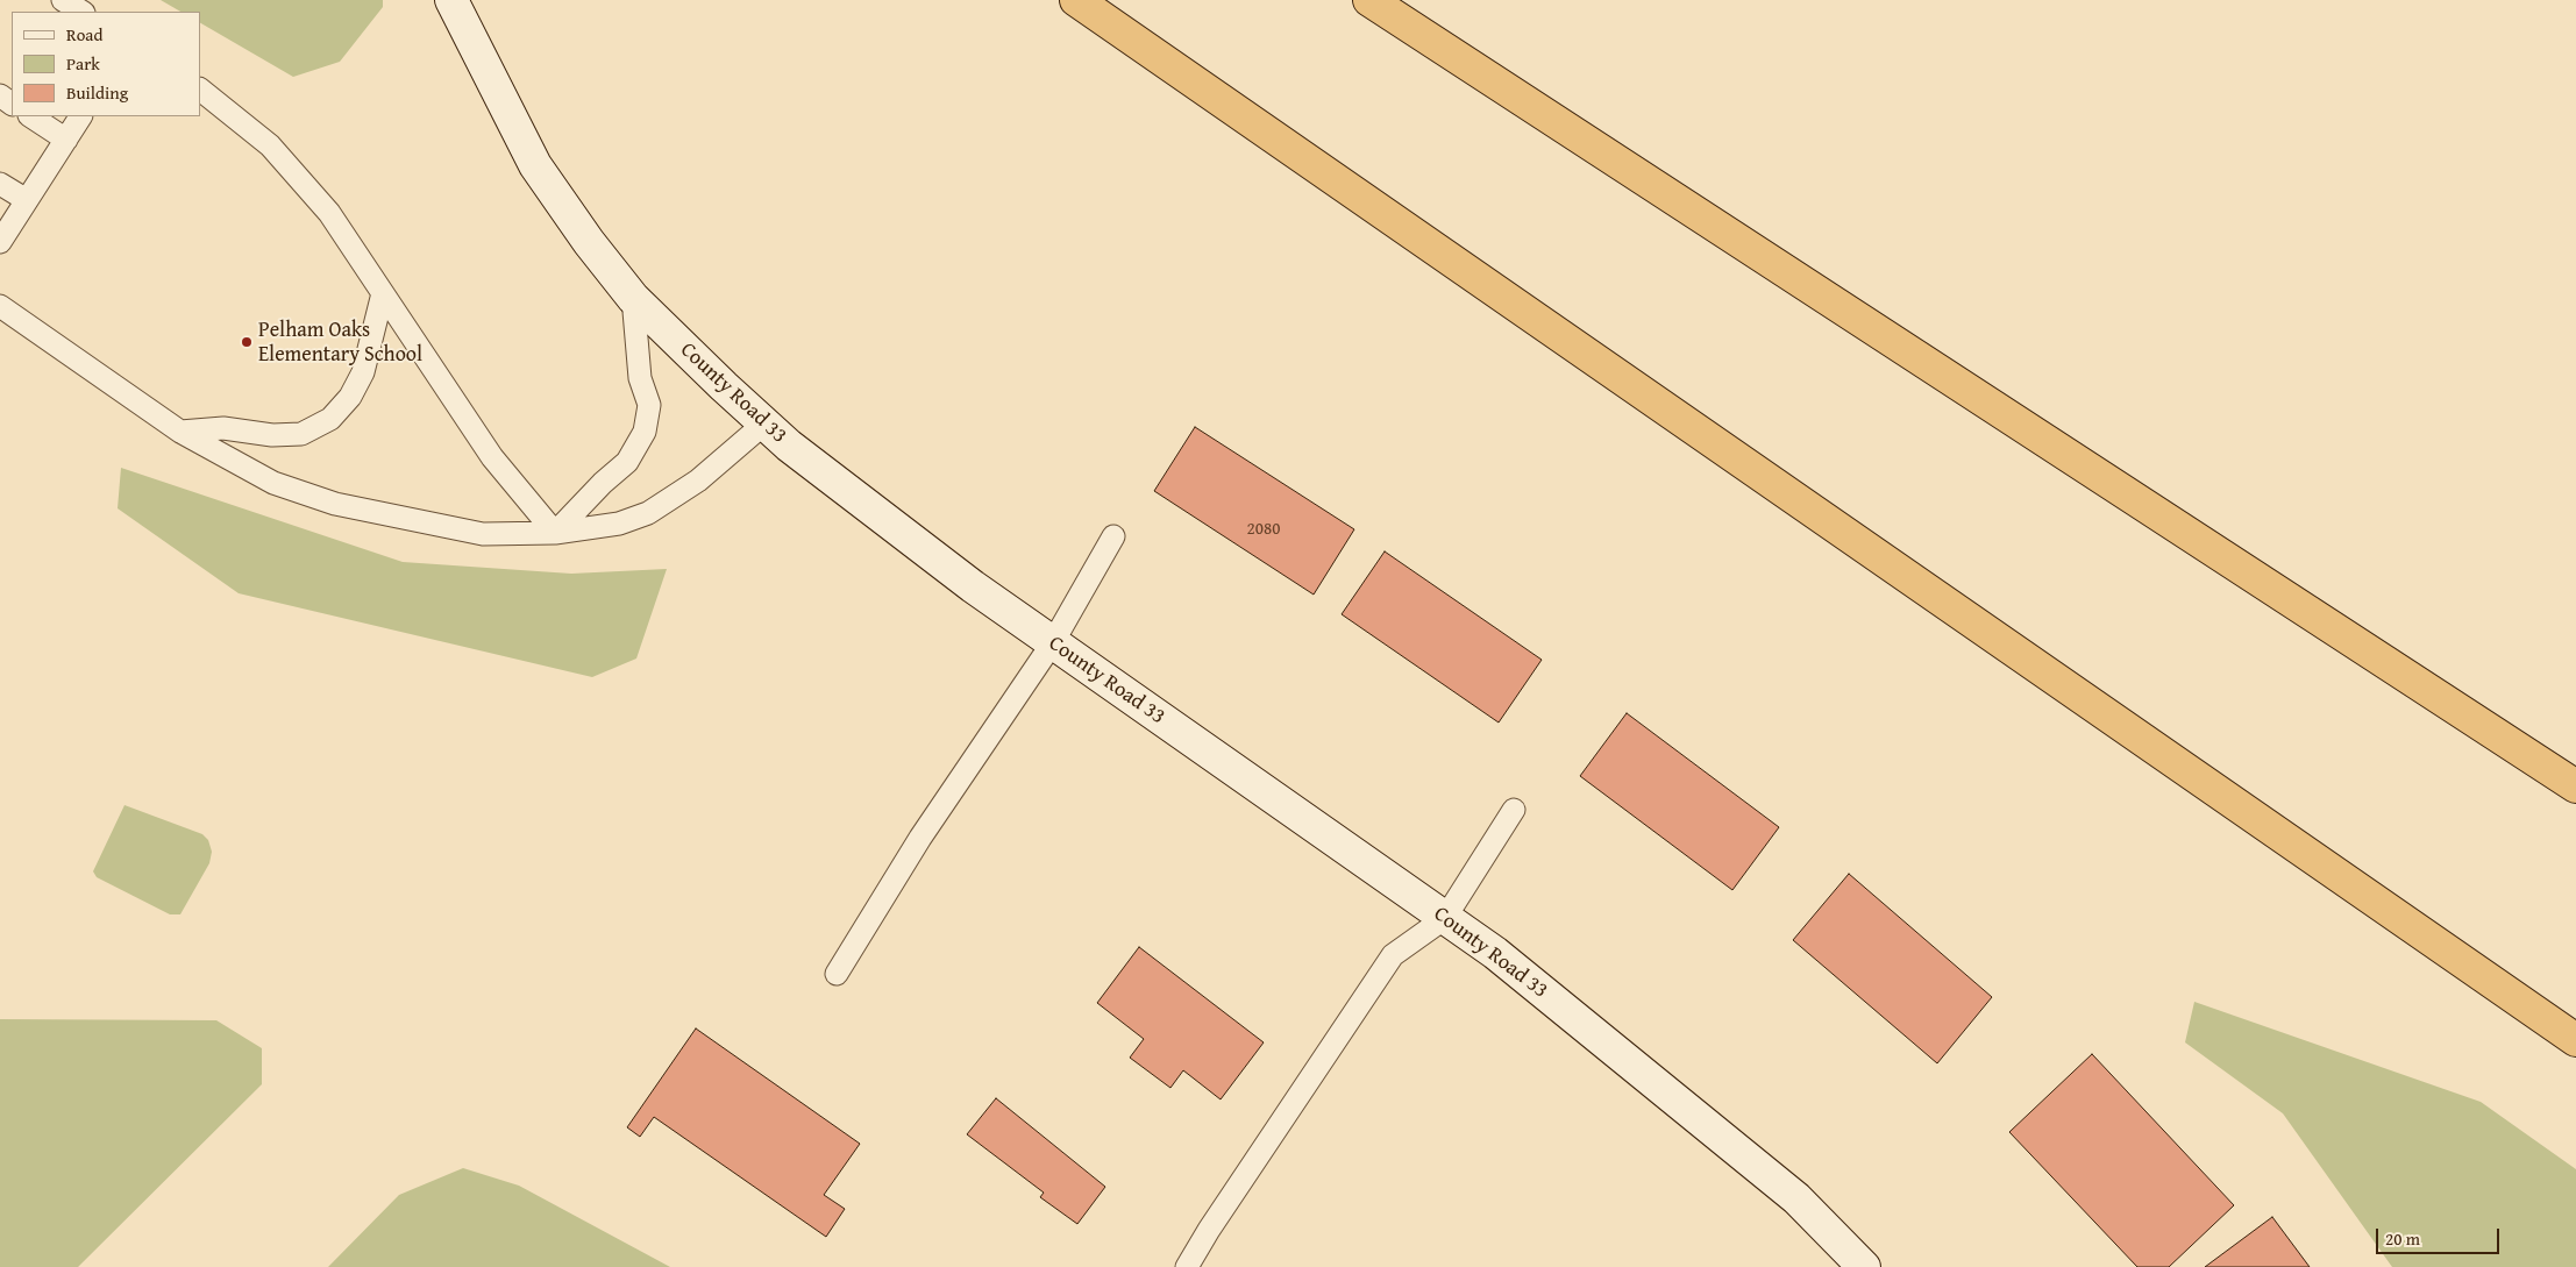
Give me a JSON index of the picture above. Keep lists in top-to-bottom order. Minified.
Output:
{"streets":{"street":["County Road 33"]},"places":["Pelham Oaks Elementary School"],"house_numbers":["2080"],"legend":["Road","Park","Building"],"scale_bar":"20 m"}
